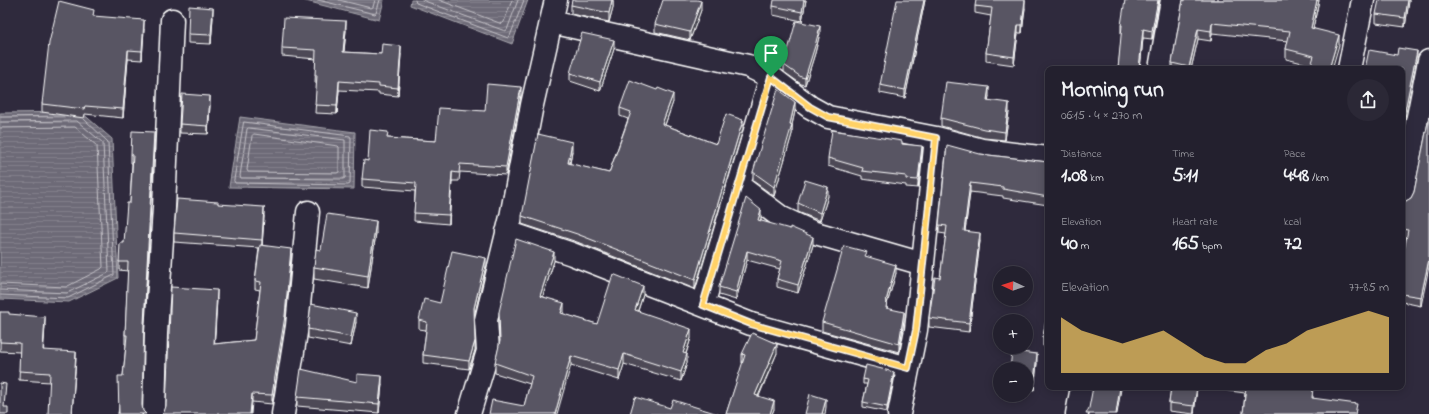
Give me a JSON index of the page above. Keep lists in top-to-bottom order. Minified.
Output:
{"north":"left","page":{"heading":["Morning run","06:15 · 4 × 270 m"],"stats":[["Distance","1.08 km"],["Time","5:11"],["Pace","4:48 /km"],["Elevation","40 m"],["Heart rate","165 bpm"],["kcal","72"]],"map_buttons":["+","−"],"chart":["Elevation","77–85 m"]}}
